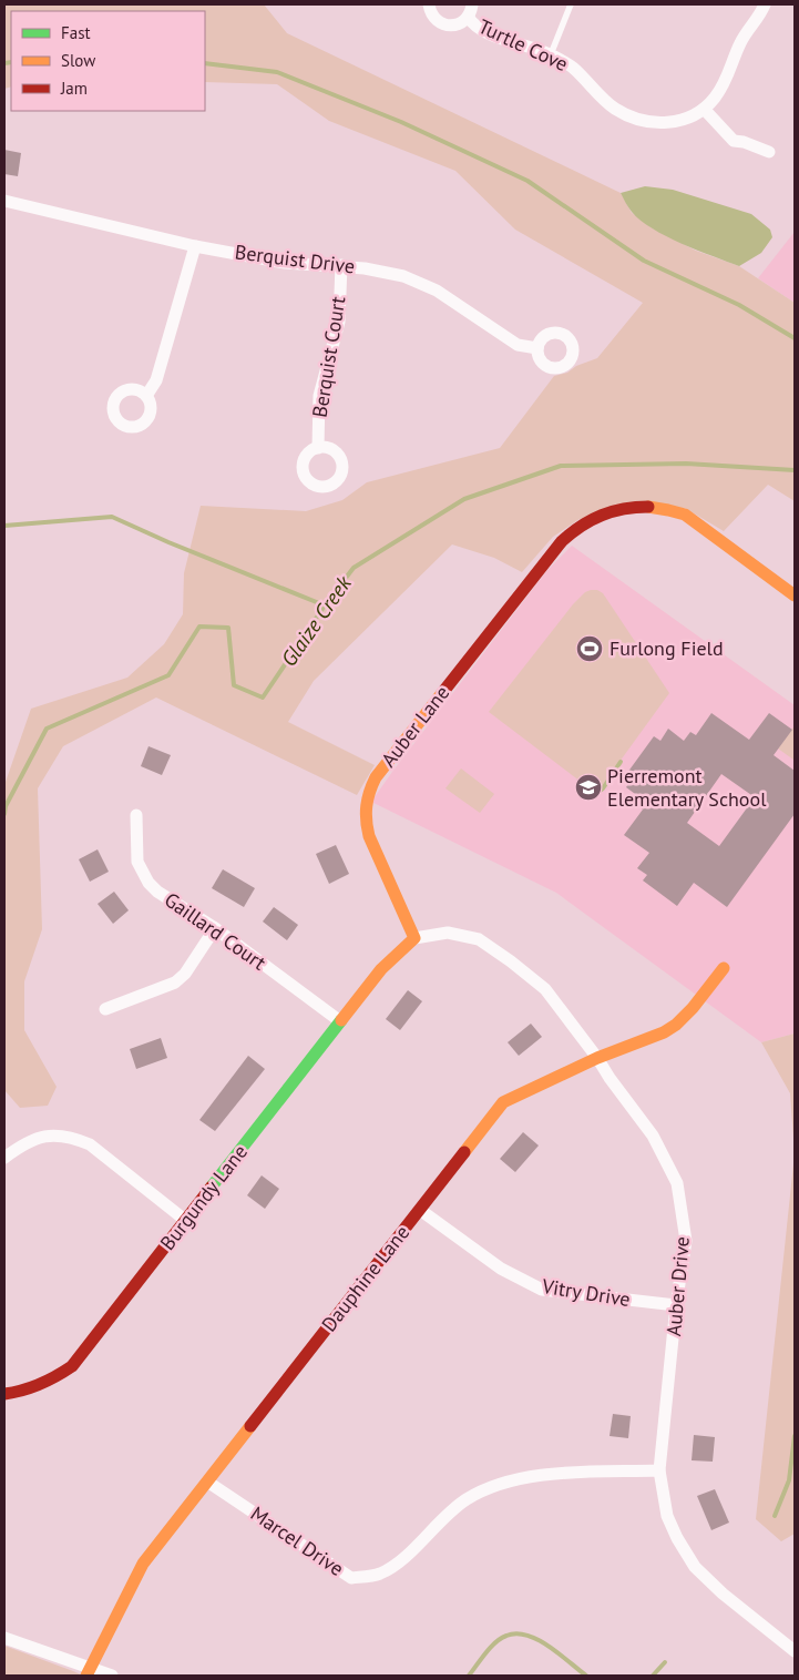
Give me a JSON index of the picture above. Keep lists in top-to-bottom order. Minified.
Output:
{"streets":{"street":["Turtle Cove","Berquist Drive","Berquist Court","Auber Lane","Gaillard Court","Burgundy Lane","Dauphine Lane","Auber Drive","Vitry Drive","Marcel Drive"]},"crossings":[["Berquist Drive","Berquist Court"],["Auber Lane","Burgundy Lane"],["Auber Lane","Auber Drive"],["Gaillard Court","Burgundy Lane"],["Burgundy Lane","Auber Drive"],["Dauphine Lane","Auber Drive"],["Dauphine Lane","Vitry Drive"],["Dauphine Lane","Marcel Drive"],["Auber Drive","Vitry Drive"],["Auber Drive","Marcel Drive"]],"water":["Glaize Creek"],"places":{"sports":["Furlong Field"],"school or university":["Pierremont Elementary School"]},"legend":["Fast","Slow","Jam"]}
